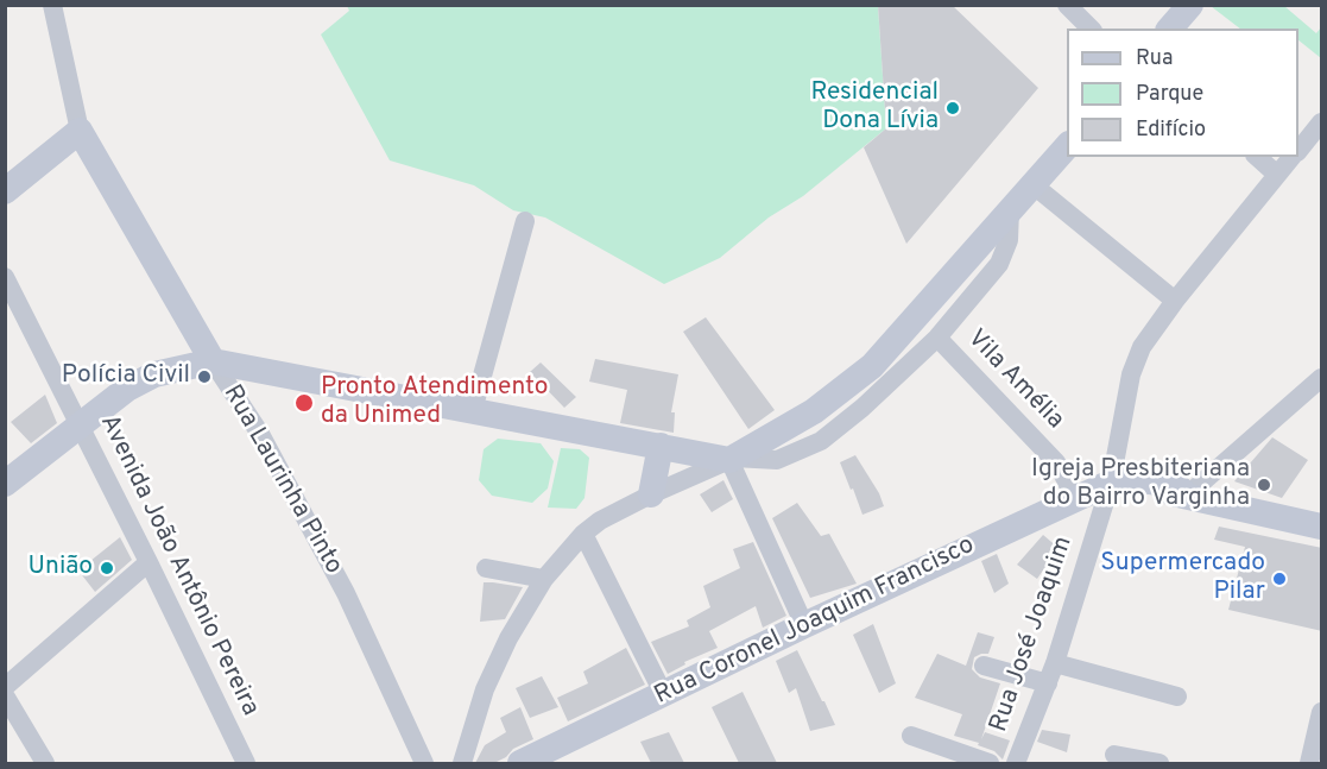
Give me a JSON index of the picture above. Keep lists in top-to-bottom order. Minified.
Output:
{"streets":{"main road":["Rua Laurinha Pinto","Rua Coronel Joaquim Francisco"],"street":["Vila Amélia","Avenida João Antônio Pereira","Rua José Joaquim"]},"crossings":[["Vila Amélia","Rua Coronel Joaquim Francisco"],["Rua Coronel Joaquim Francisco","Rua José Joaquim"]],"places":["Residencial Dona Lívia","Polícia Civil","Pronto Atendimento da Unimed","Igreja Presbiteriana do Bairro Varginha","União","Supermercado Pilar"],"legend":["Rua","Parque","Edifício"]}
